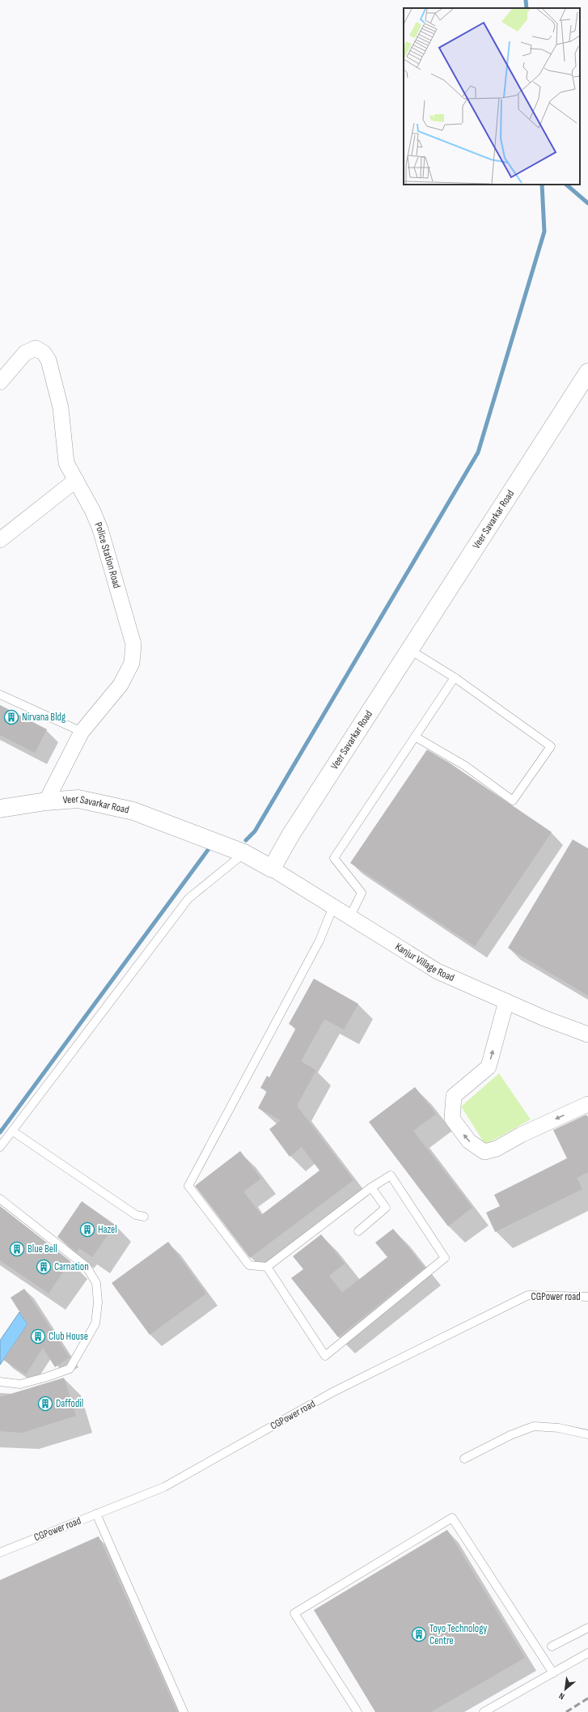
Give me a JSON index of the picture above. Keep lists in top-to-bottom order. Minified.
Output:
{"streets":{"street":["Veer Savarkar Road","Police Station Road","Kanjur Village Road"],"lane":["CGPower road"]},"crossings":[["Veer Savarkar Road","Police Station Road"],["Veer Savarkar Road","Kanjur Village Road"]],"places":{"building":["Nirvana Bldg","Hazel","Blue Bell","Carnation","Club House","Daffodil","Toyo Technology Centre"]},"north":"bottom left"}
